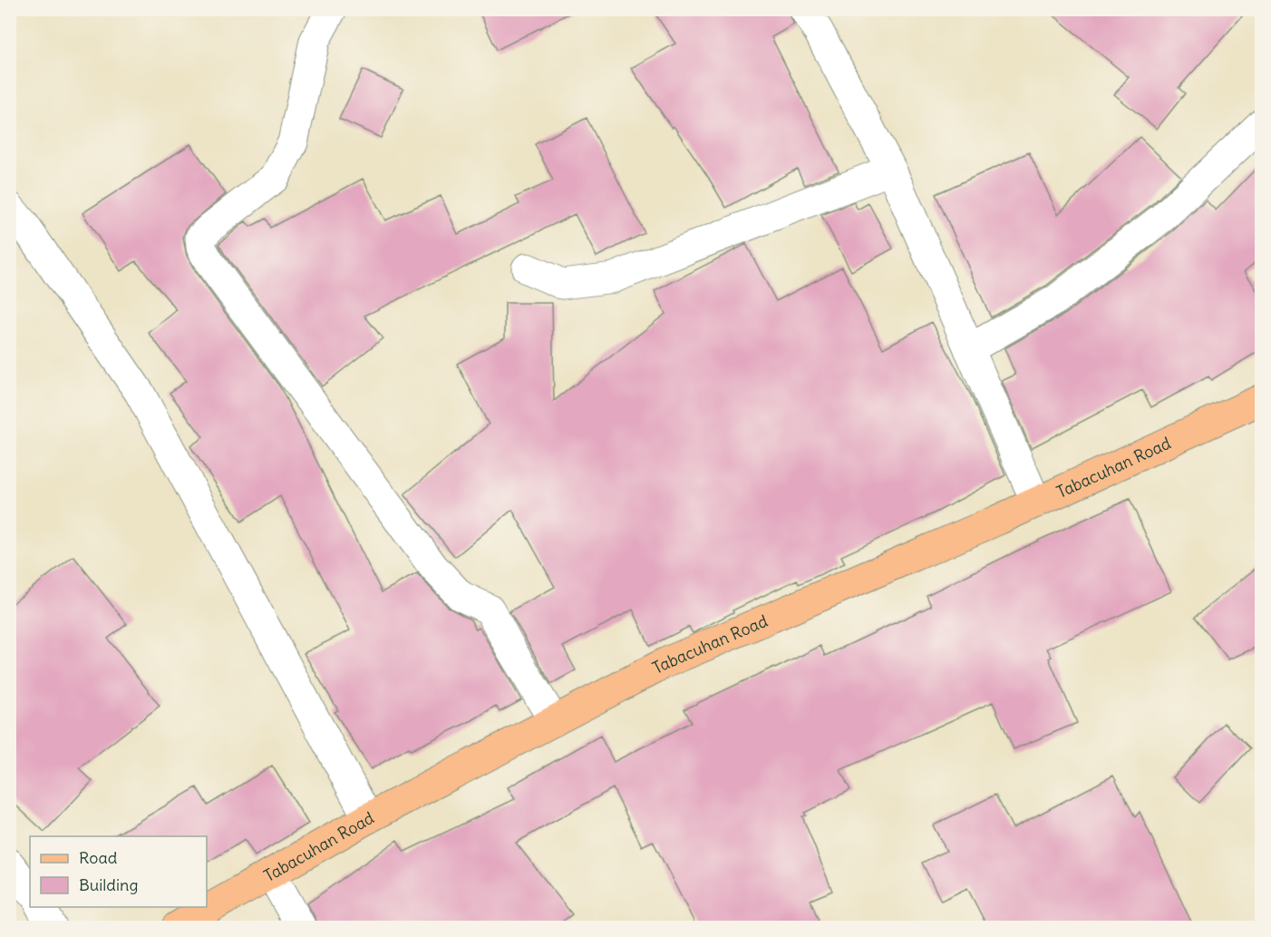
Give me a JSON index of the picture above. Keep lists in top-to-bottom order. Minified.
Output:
{"streets":{"main road":["Tabacuhan Road"]},"legend":["Road","Building"]}
